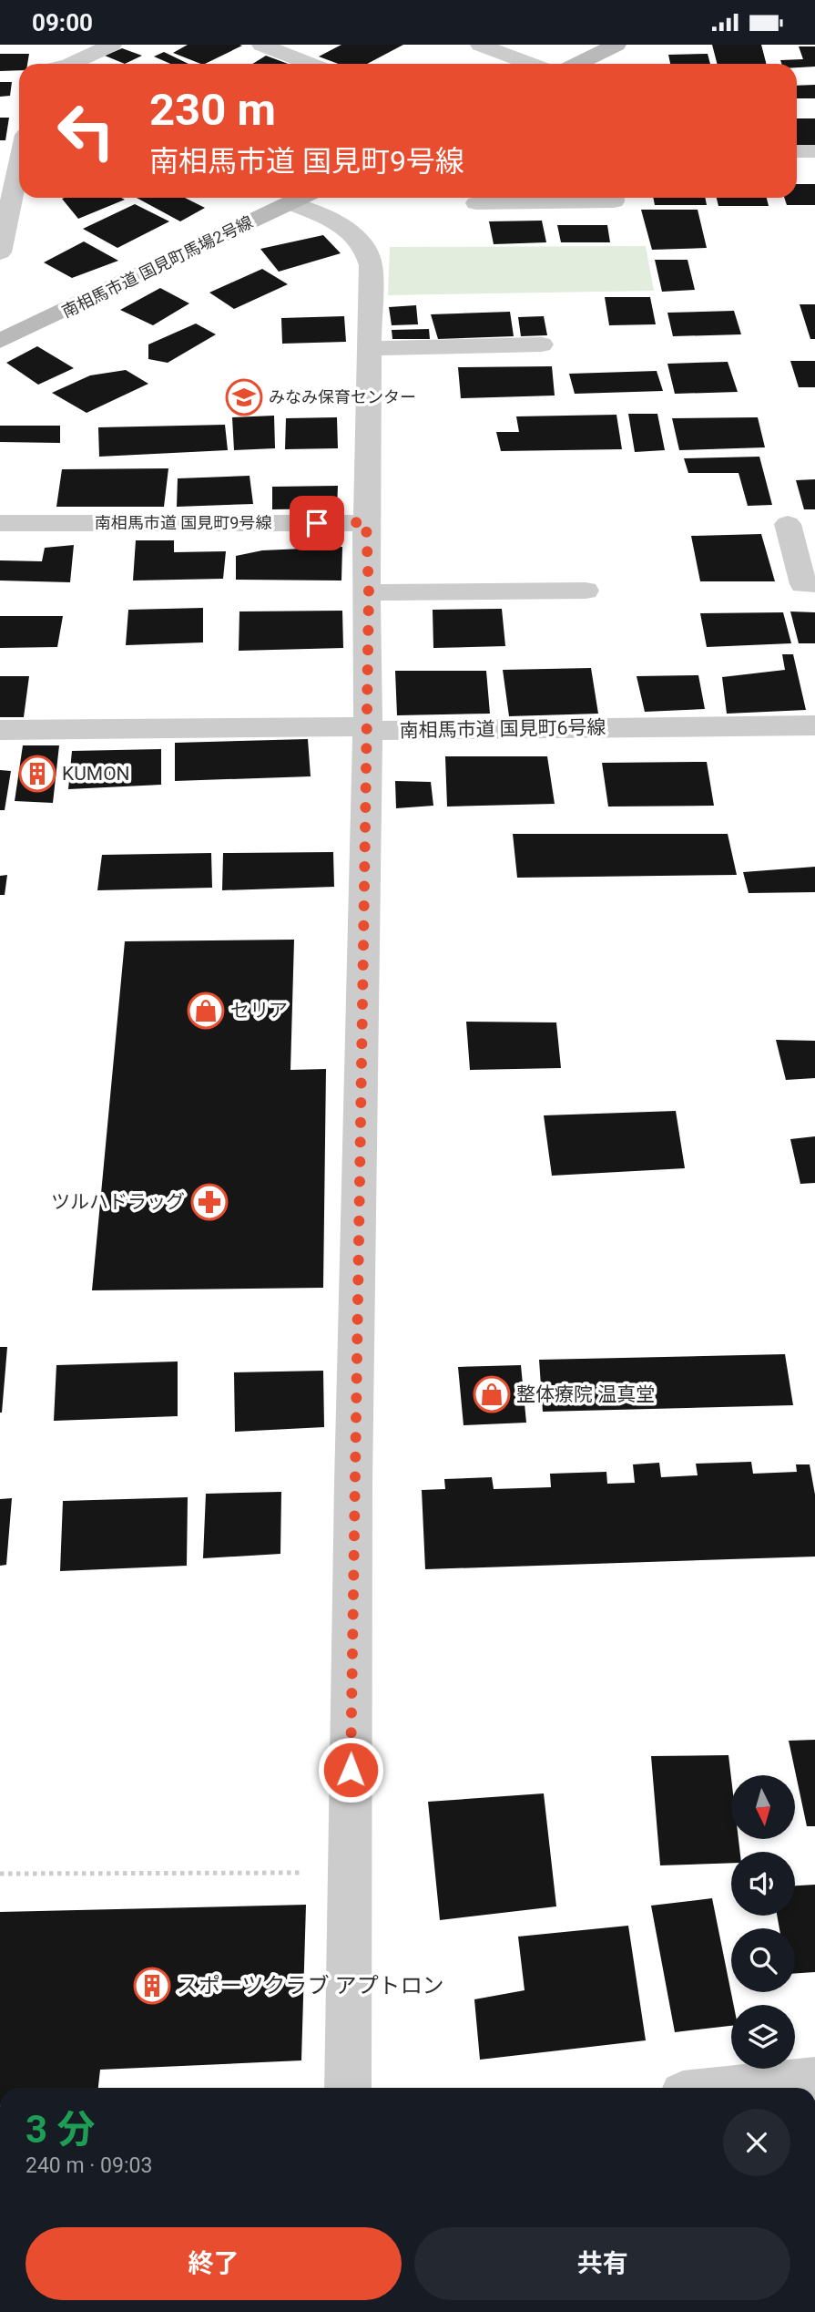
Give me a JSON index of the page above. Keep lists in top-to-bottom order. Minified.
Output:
{"streets":{"street":["南相馬市道 国見町馬場2号線","南相馬市道 国見町9号線","南相馬市道 国見町6号線"]},"places":{"school or university":["みなみ保育センター"],"building":["KUMON","スポーツクラブ アプトロン"],"shop":["セリア","整体療院 温真堂"],"pharmacy":["ツルハドラッグ"]},"north":"bottom","page":{"status":"09:00","turn":["230 m","南相馬市道 国見町9号線"],"heading":["3 分","240 m · 09:03"],"buttons":["終了","共有"]}}
